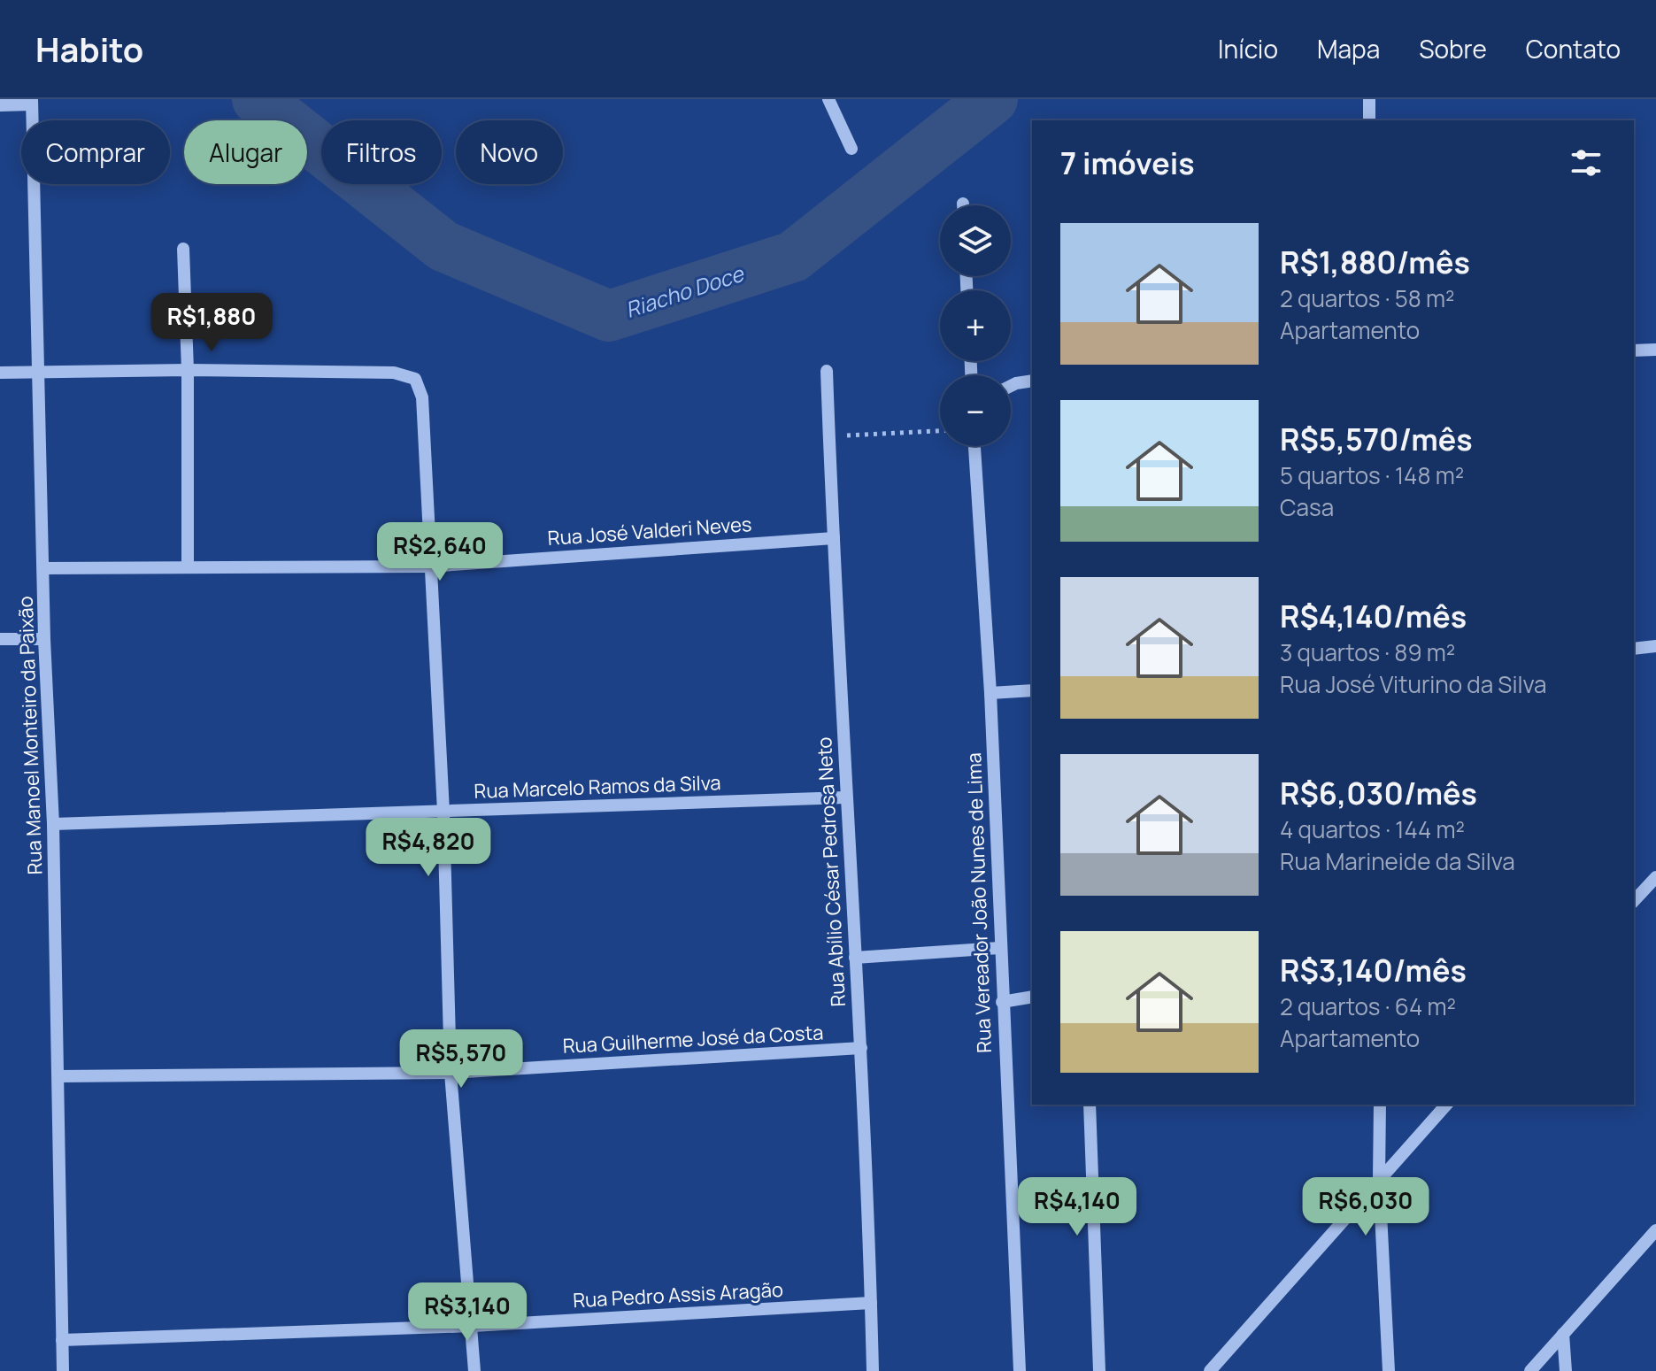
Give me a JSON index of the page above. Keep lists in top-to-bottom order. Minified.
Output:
{"streets":{"street":["Rua José Valderi Neves","Rua Manoel Monteiro da Paixão","Rua Marcelo Ramos da Silva","Rua Abílio César Pedrosa Neto","Rua Vereador João Nunes de Lima","Rua Guilherme José da Costa","Rua Pedro Assis Aragão"]},"crossings":[["Rua José Valderi Neves","Rua Manoel Monteiro da Paixão"],["Rua José Valderi Neves","Rua Abílio César Pedrosa Neto"],["Rua Manoel Monteiro da Paixão","Rua Marcelo Ramos da Silva"],["Rua Manoel Monteiro da Paixão","Rua Guilherme José da Costa"],["Rua Manoel Monteiro da Paixão","Rua Pedro Assis Aragão"],["Rua Marcelo Ramos da Silva","Rua Abílio César Pedrosa Neto"],["Rua Abílio César Pedrosa Neto","Rua Guilherme José da Costa"],["Rua Abílio César Pedrosa Neto","Rua Pedro Assis Aragão"]],"water":["Riacho Doce"],"page":{"header":"Habito","nav":["Início","Mapa","Sobre","Contato"],"chip":["Comprar","Alugar","Filtros","Novo"],"heading":"7 imóveis","map_buttons":["+","−"],"list":[{"name":"R$1,880/mês","note":"2 quartos · 58 m² · Apartamento"},{"name":"R$5,570/mês","note":"5 quartos · 148 m² · Casa"},{"name":"R$4,140/mês","note":"3 quartos · 89 m² · Rua José Viturino da Silva"},{"name":"R$6,030/mês","note":"4 quartos · 144 m² · Rua Marineide da Silva"},{"name":"R$3,140/mês","note":"2 quartos · 64 m² · Apartamento"}],"price":["R$1,880","R$2,640","R$4,820","R$5,570","R$4,140","R$6,030","R$3,140"]}}
